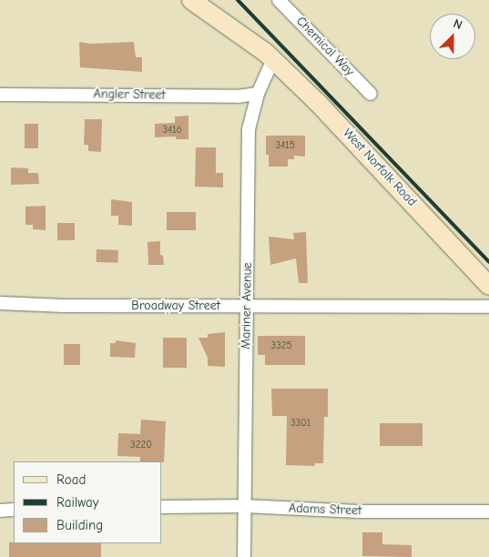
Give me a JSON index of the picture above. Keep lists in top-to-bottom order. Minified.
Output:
{"streets":{"street":["Chemical Way","Angler Street","West Norfolk Road","Broadway Street","Mariner Avenue","Adams Street"]},"crossings":[["Angler Street","Mariner Avenue"],["West Norfolk Road","Mariner Avenue"],["Broadway Street","Mariner Avenue"],["Mariner Avenue","Adams Street"]],"house_numbers":["3416","3415","3325","3301","3220"],"legend":["Road","Railway","Building"],"north":"top right"}
